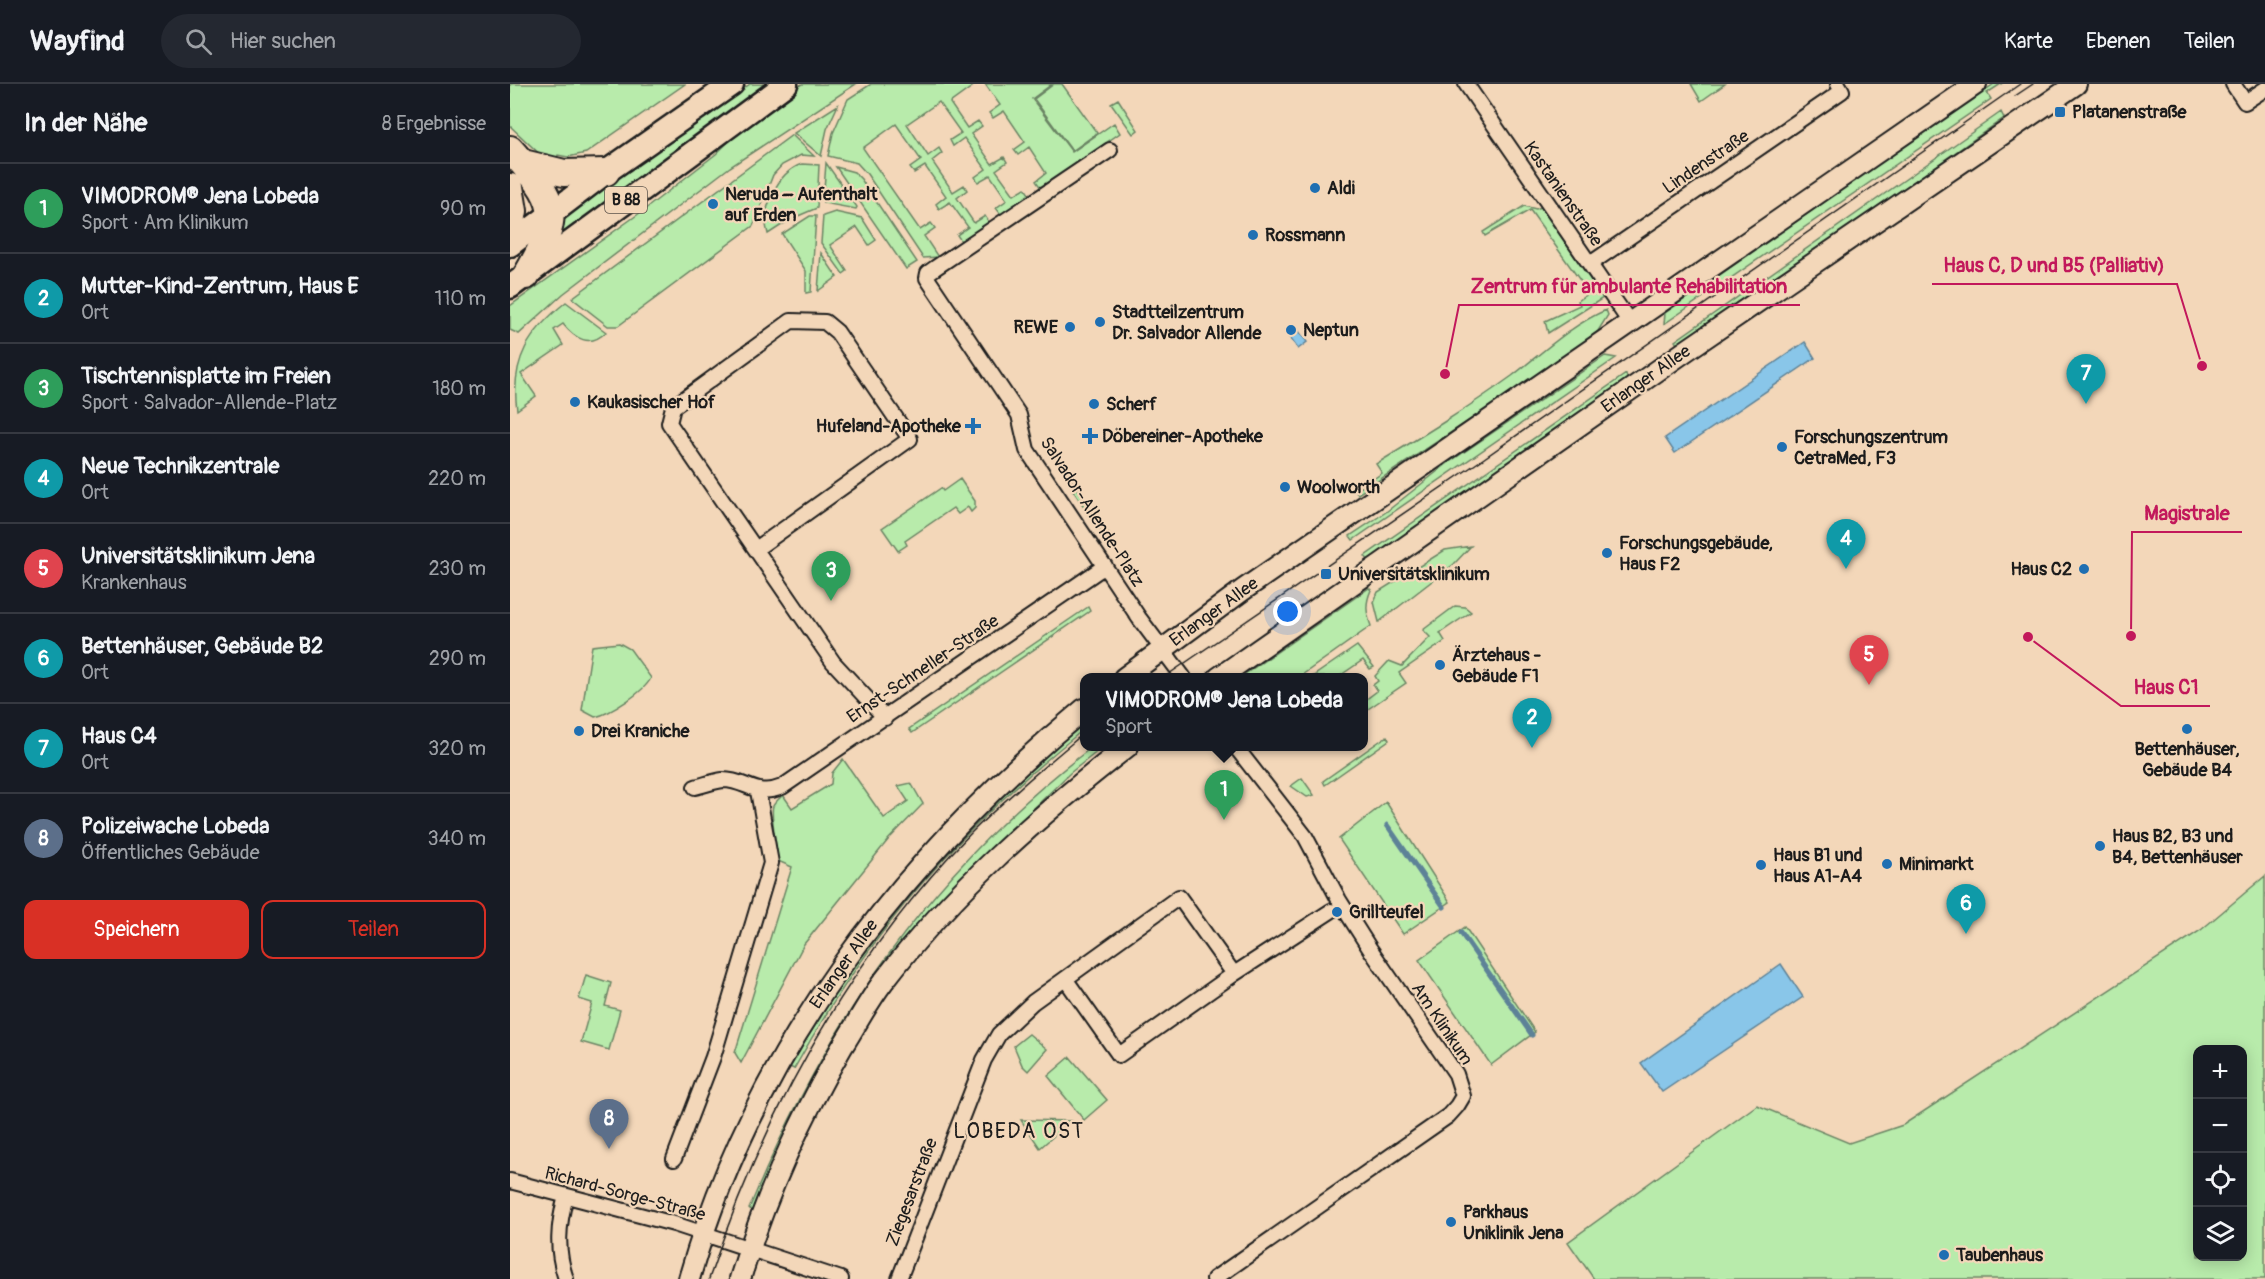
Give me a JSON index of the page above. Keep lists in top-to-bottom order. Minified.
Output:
{"streets":{"main road":["B 88","Erlanger Allee"],"street":["Lindenstraße","Kastanienstraße","Salvador-Allende-Platz","Ernst-Schneller-Straße","Am Klinikum","Ziegesarstraße","Richard-Sorge-Straße"]},"crossings":[["Lindenstraße","Kastanienstraße"],["Kastanienstraße","Erlanger Allee"],["Erlanger Allee","Salvador-Allende-Platz"],["Erlanger Allee","Richard-Sorge-Straße"],["Salvador-Allende-Platz","Ernst-Schneller-Straße"]],"districts":["LOBEDA OST"],"places":{"transit":["Platanenstraße","Universitätsklinikum"],"other":["Aldi","Neruda – Aufenthalt auf Erden","Rossmann","Stadtteilzentrum Dr. Salvador Allende","REWE","Neptun","Haus C, D und B5 (Palliativ)","Zentrum für ambulante Rehabilitation","Kaukasischer Hof","Scherf","Forschungszentrum CetraMed, F3","Woolworth","Forschungsgebäude, Haus F2","Haus C2","Magistrale","Haus C1","Ärztehaus - Gebäude F1","Bettenhäuser, Gebäude B4","Drei Kraniche","Haus B2, B3 und B4, Bettenhäuser","Minimarkt","Haus B1 und Haus A1-A4","Grillteufel","Parkhaus Uniklinik Jena","Taubenhaus"],"health":["Hufeland-Apotheke","Döbereiner-Apotheke"]},"page":{"header":"Wayfind","search":"Hier suchen","nav":["Karte","Ebenen","Teilen"],"heading":["In der Nähe","8 Ergebnisse"],"list":[{"mark":"1","name":"VIMODROM® Jena Lobeda","note":"Sport · Am Klinikum","value":"90 m"},{"mark":"2","name":"Mutter-Kind-Zentrum, Haus E","note":"Ort","value":"110 m"},{"mark":"3","name":"Tischtennisplatte im Freien","note":"Sport · Salvador-Allende-Platz","value":"180 m"},{"mark":"4","name":"Neue Technikzentrale","note":"Ort","value":"220 m"},{"mark":"5","name":"Universitätsklinikum Jena","note":"Krankenhaus","value":"230 m"},{"mark":"6","name":"Bettenhäuser, Gebäude B2","note":"Ort","value":"290 m"},{"mark":"7","name":"Haus C4","note":"Ort","value":"320 m"},{"mark":"8","name":"Polizeiwache Lobeda","note":"Öffentliches Gebäude","value":"340 m"}],"pins":["7","4","3","5","2","1","6","8"],"popup":["VIMODROM® Jena Lobeda","Sport"],"buttons":["Speichern","Teilen"],"map_buttons":["+","−"]}}
